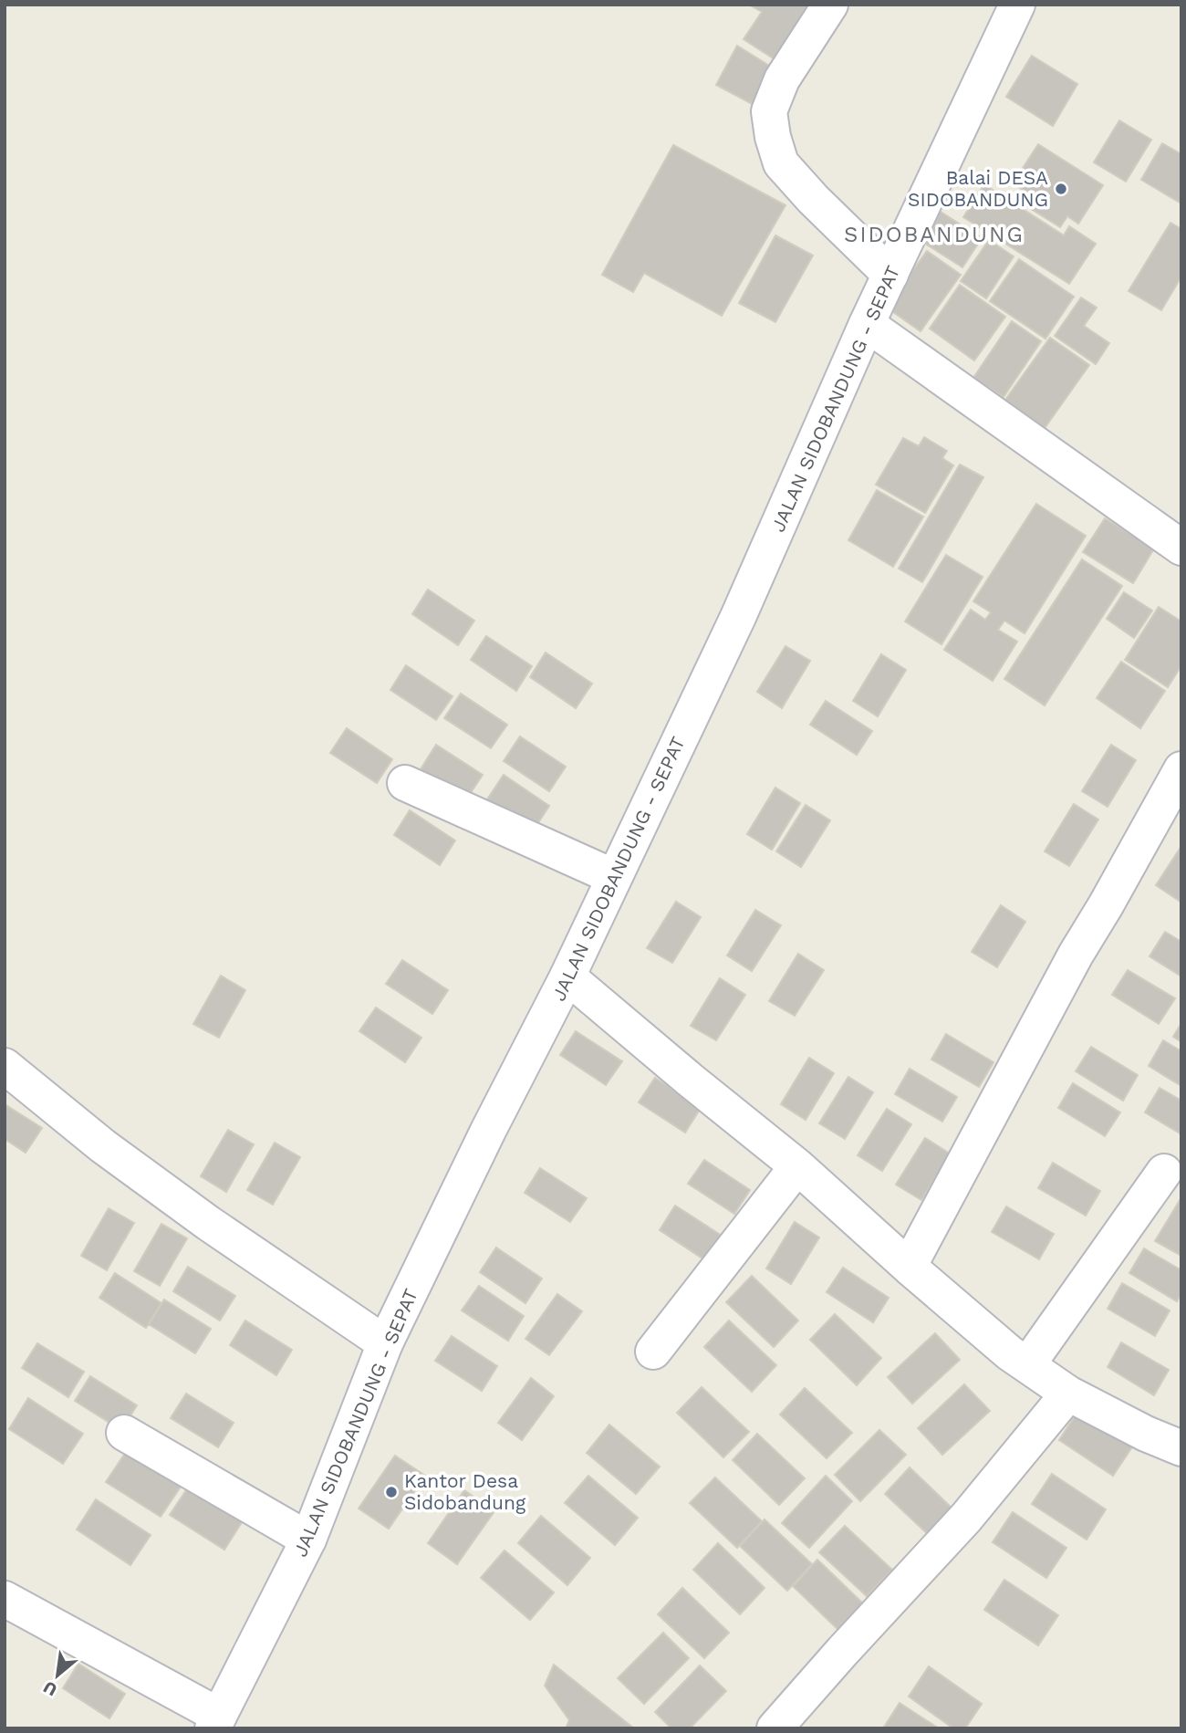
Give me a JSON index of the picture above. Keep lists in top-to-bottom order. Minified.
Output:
{"streets":{"street":["JALAN SIDOBANDUNG - SEPAT"]},"districts":["SIDOBANDUNG"],"places":["Balai DESA SIDOBANDUNG","Kantor Desa Sidobandung"],"north":"bottom left"}
